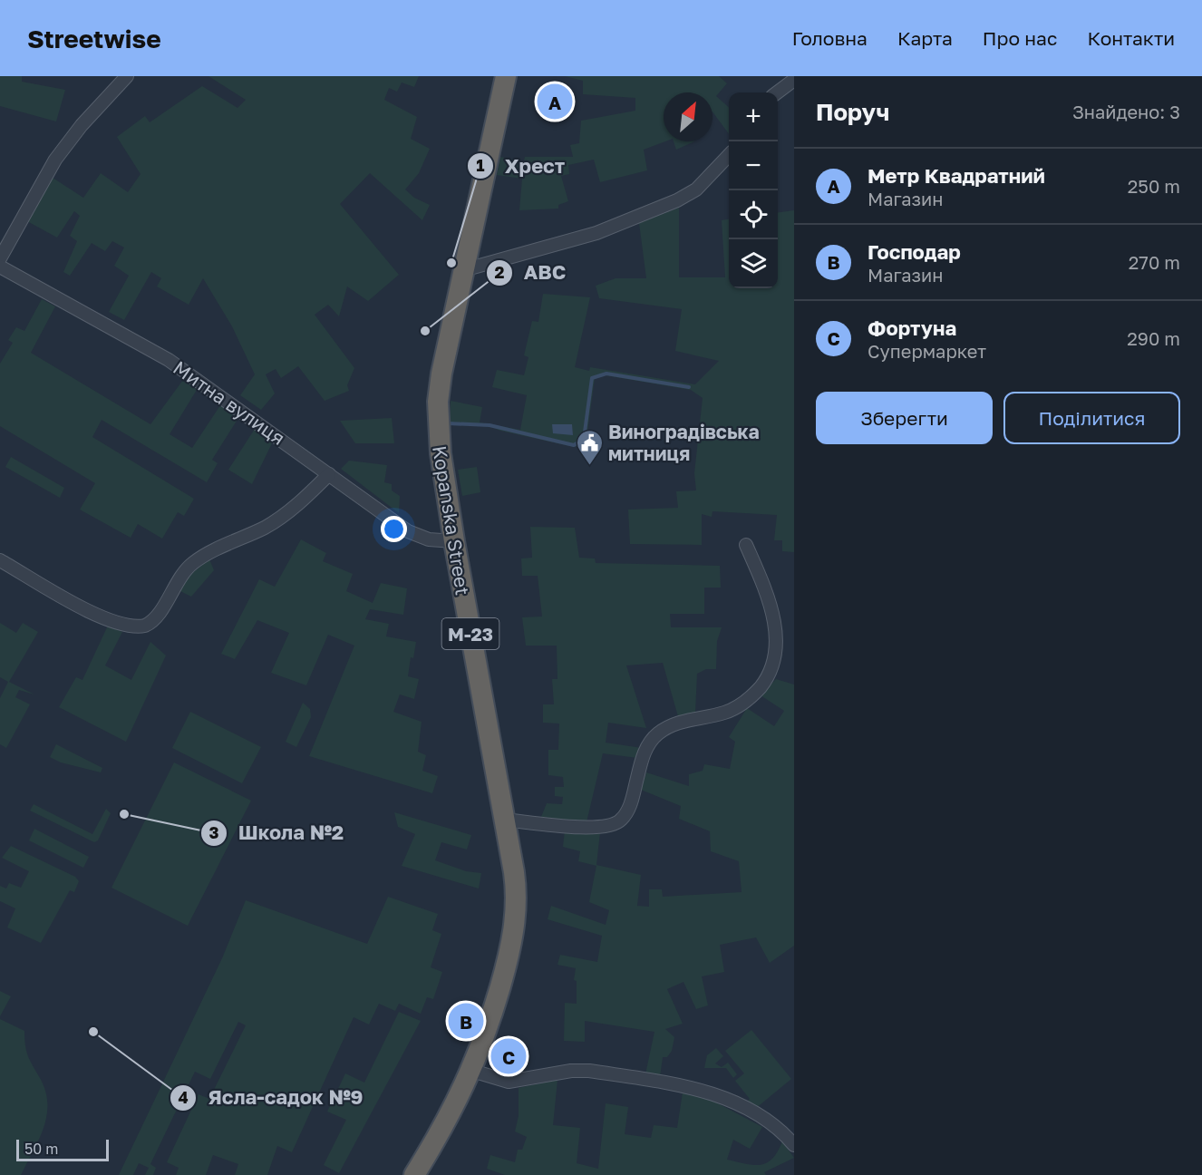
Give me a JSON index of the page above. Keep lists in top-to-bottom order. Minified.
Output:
{"streets":{"highway":["Kopanska Street","М-23"],"street":["Митна вулиця"]},"crossings":[["Митна вулиця","Kopanska Street"]],"places":{"other":["Хрест","ABC","Школа №2","Ясла-садок №9"],"public building":["Виноградівська митниця"]},"scale_bar":"50 m","north":"top right","page":{"header":"Streetwise","nav":["Головна","Карта","Про нас","Контакти"],"heading":["Поруч","Знайдено: 3"],"pins":["A","B","C"],"map_buttons":["+","−"],"list":[{"mark":"A","name":"Метр Квадратний","note":"Магазин","value":"250 m"},{"mark":"B","name":"Господар","note":"Магазин","value":"270 m"},{"mark":"C","name":"Фортуна","note":"Супермаркет","value":"290 m"}],"buttons":["Зберегти","Поділитися"],"scale":"50 m"}}
